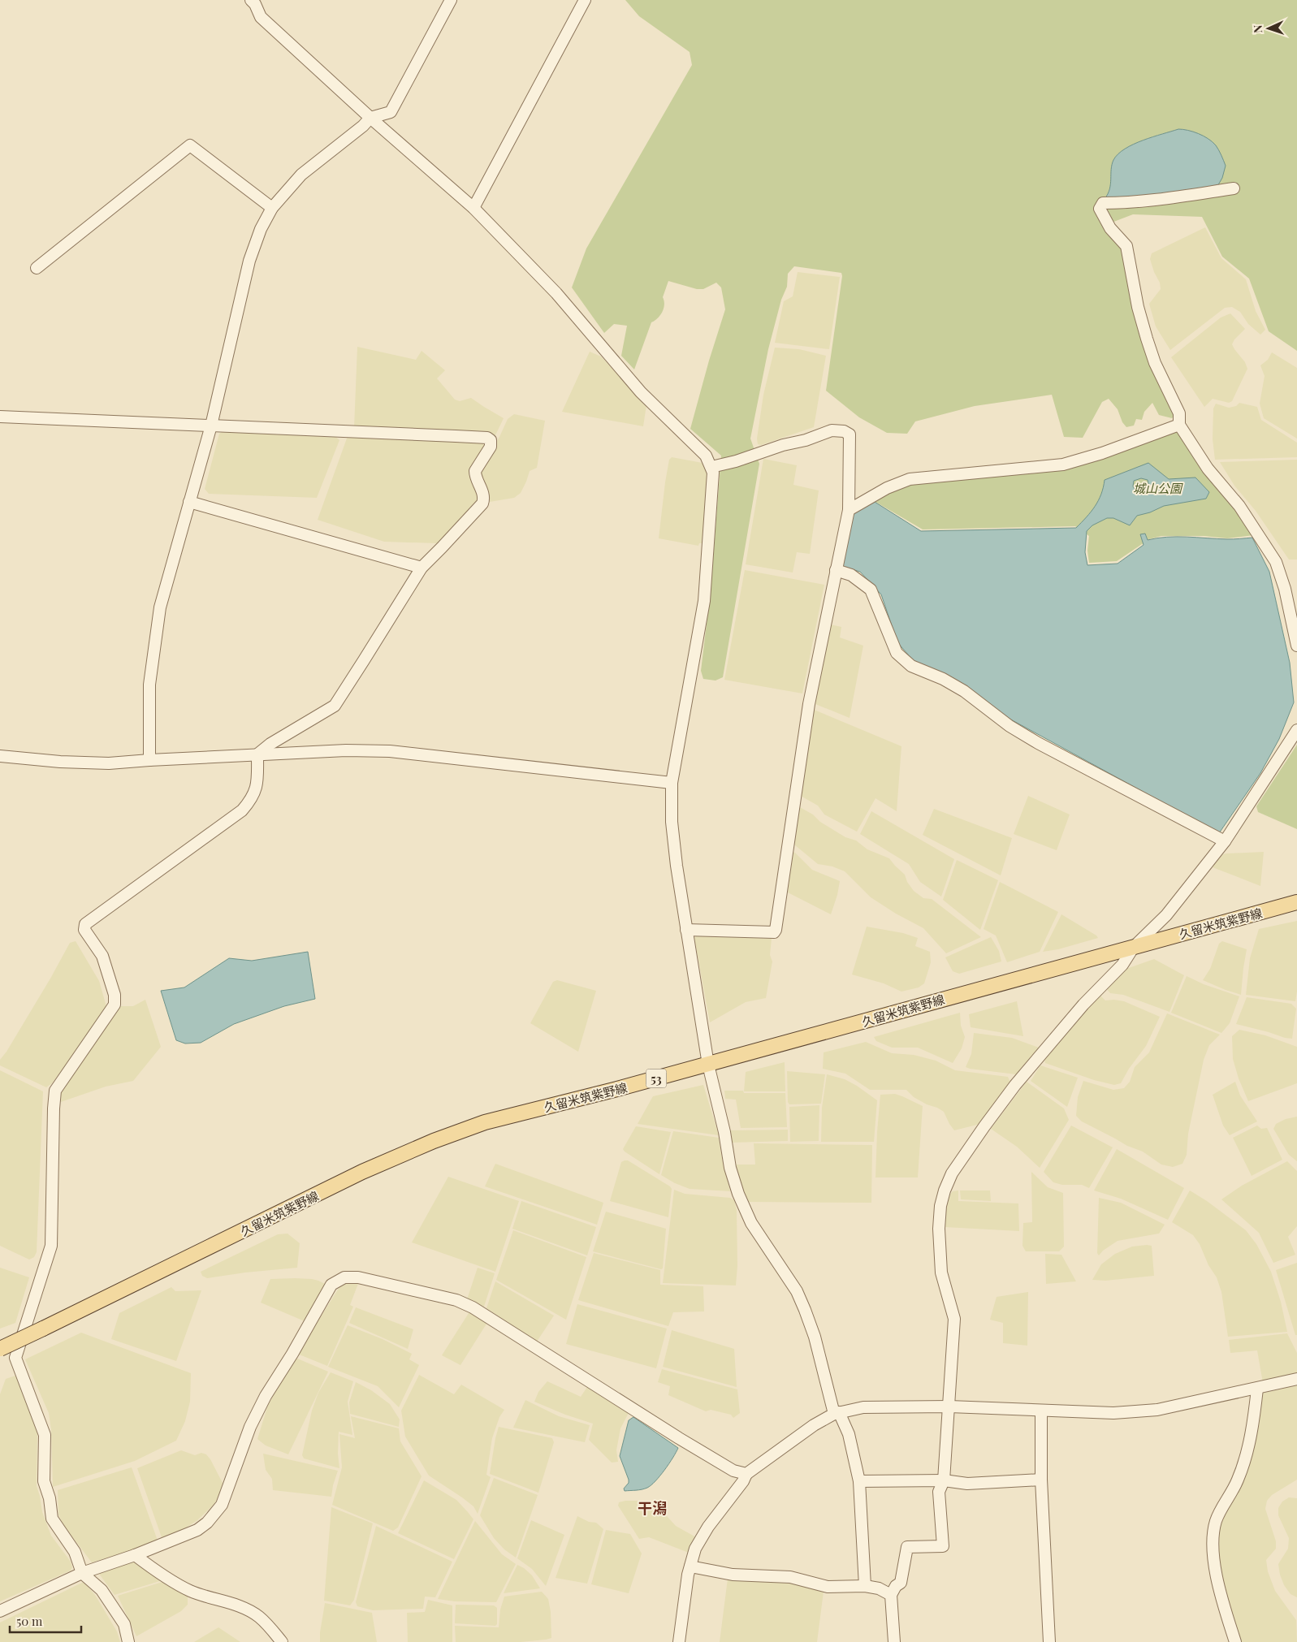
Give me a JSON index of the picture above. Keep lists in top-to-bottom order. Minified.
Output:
{"streets":{"main road":["久留米筑紫野線","53"]},"districts":["干潟"],"parks":["城山公園"],"scale_bar":"50 m","north":"left"}
